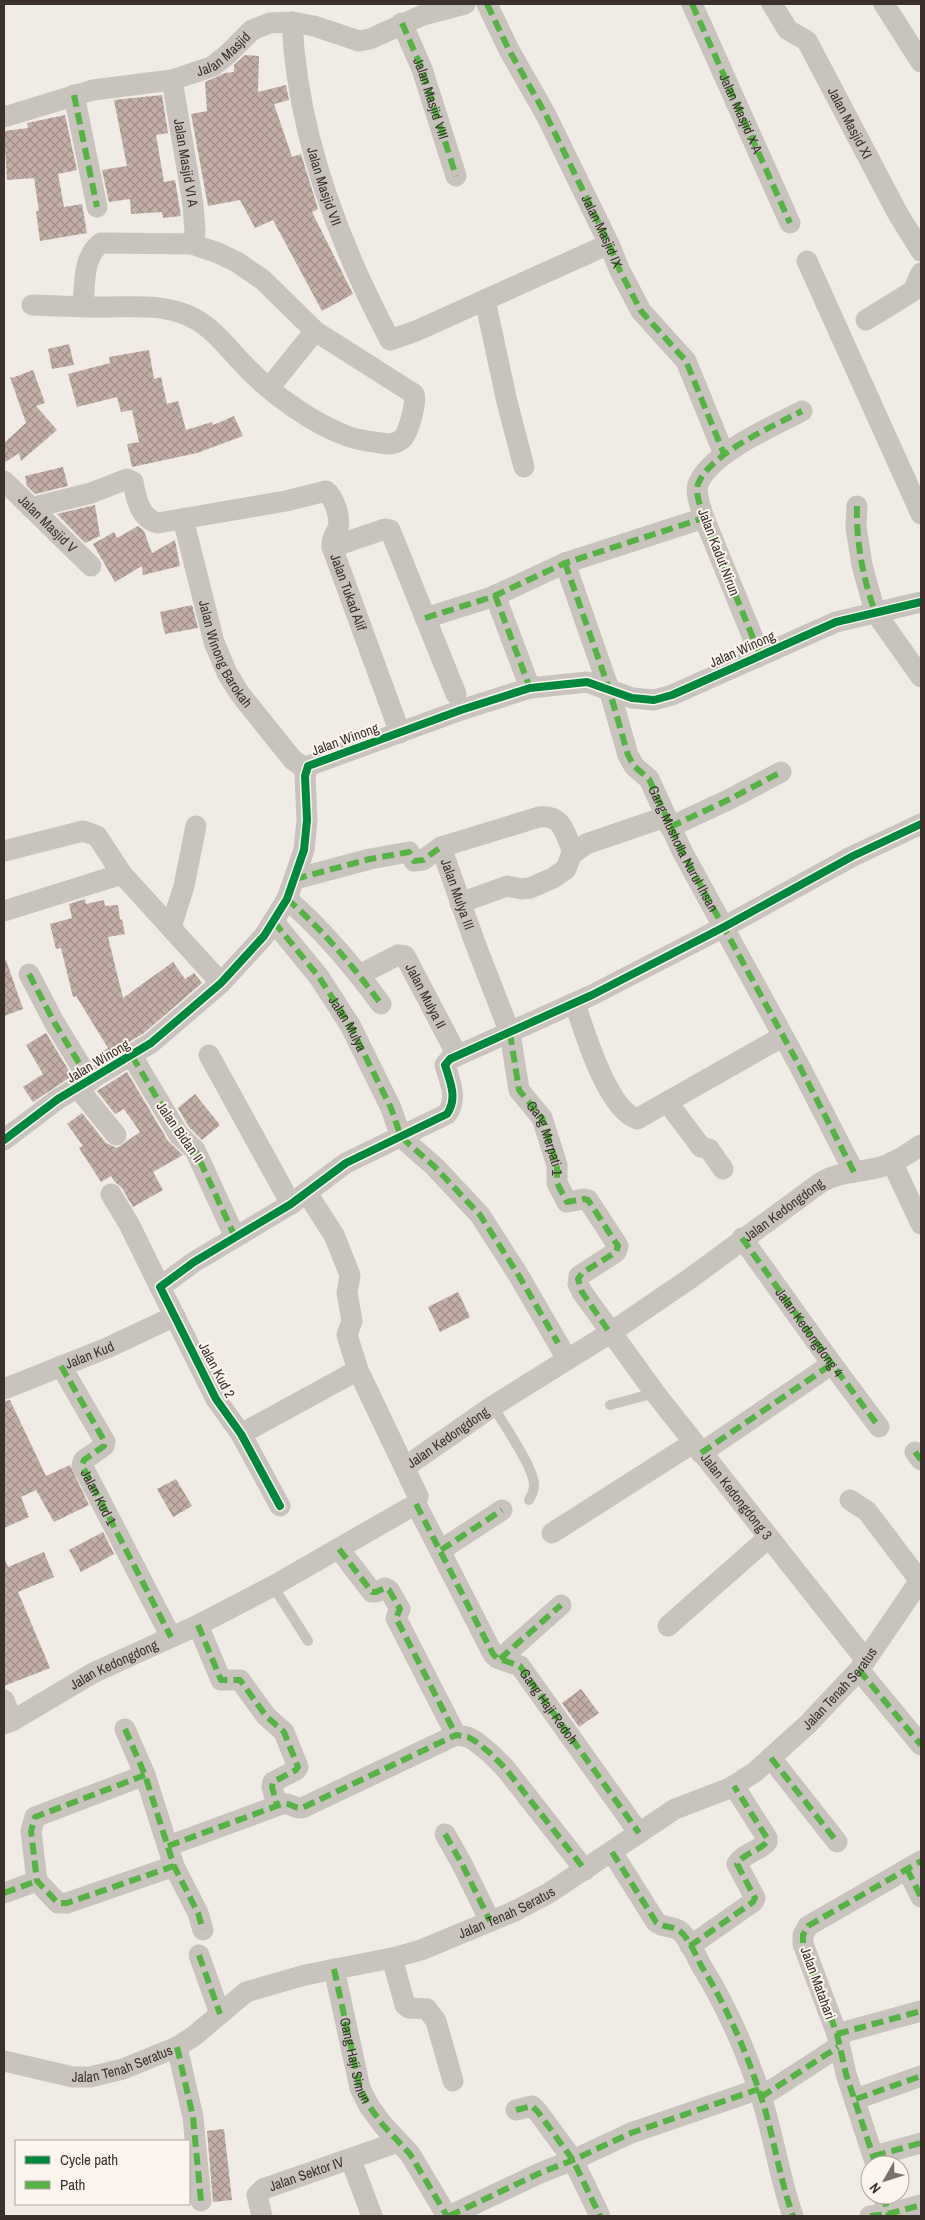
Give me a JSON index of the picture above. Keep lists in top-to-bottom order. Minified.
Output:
{"streets":{"street":["Jalan Masjid","Jalan Masjid VIII","Jalan Masjid X A","Jalan Masjid XI","Jalan Masjid VI A","Jalan Masjid VII","Jalan Masjid IX","Jalan Masjid V","Jalan Kadut Nirun","Jalan Tukad Alif","Jalan Winong","Jalan Winong Barokah","Gang Musholla Nurul Ihsan","Jalan Mulya III","Jalan Mulya II","Jalan Mulya","Jalan Bidan II","Gang Merpati 1","Jalan Kedongdong","Jalan Kedongdong 4","Jalan Kud","Jalan Kud 2","Jalan Kud 1","Jalan Kedongdong 3","Jalan Tenah Seratus","Gang Haji Redoh","Jalan Matahari","Gang Haji Simun","Jalan Sektor IV"]},"crossings":[["Jalan Masjid","Jalan Masjid VIII"],["Jalan Masjid","Jalan Masjid VI A"],["Jalan Masjid","Jalan Masjid VII"],["Jalan Masjid IX","Jalan Kadut Nirun"],["Jalan Masjid V","Jalan Tukad Alif"],["Jalan Kadut Nirun","Jalan Winong"],["Jalan Tukad Alif","Jalan Winong"],["Jalan Tukad Alif","Jalan Winong Barokah"],["Jalan Winong","Jalan Winong Barokah"],["Jalan Winong","Gang Musholla Nurul Ihsan"],["Jalan Winong","Jalan Mulya III"],["Jalan Winong","Jalan Mulya"],["Jalan Winong","Jalan Bidan II"],["Gang Musholla Nurul Ihsan","Jalan Kedongdong"],["Jalan Mulya III","Gang Merpati 1"],["Gang Merpati 1","Jalan Kedongdong"],["Gang Merpati 1","Jalan Kedongdong 3"],["Jalan Kedongdong","Jalan Kedongdong 4"],["Jalan Kedongdong","Jalan Kud 1"],["Jalan Kedongdong","Jalan Kedongdong 3"],["Jalan Kedongdong","Gang Haji Redoh"],["Jalan Kud","Jalan Kud 2"],["Jalan Kud","Jalan Kud 1"],["Jalan Kedongdong 3","Jalan Tenah Seratus"],["Jalan Tenah Seratus","Gang Haji Redoh"],["Jalan Tenah Seratus","Gang Haji Simun"]],"legend":["Cycle path","Path"],"north":"bottom left"}
